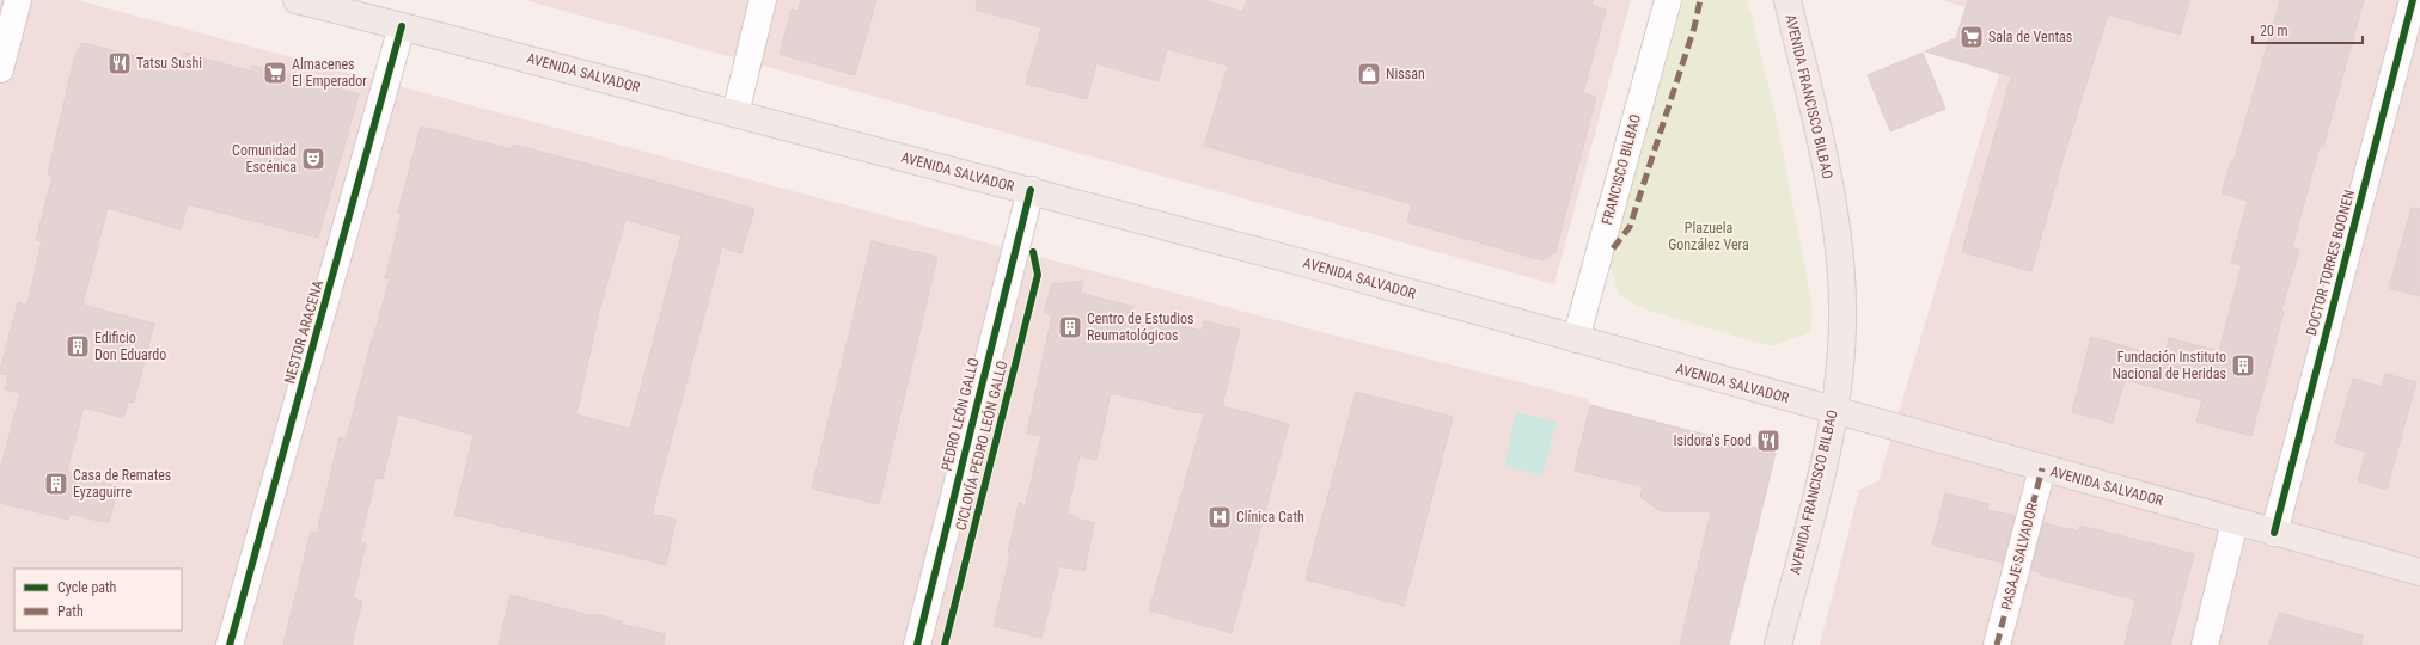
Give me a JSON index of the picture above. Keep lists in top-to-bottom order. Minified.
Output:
{"streets":{"main road":["AVENIDA SALVADOR","AVENIDA FRANCISCO BILBAO"],"street":["FRANCISCO BILBAO","DOCTOR TORRES BOONEN","NESTOR ARACENA","PEDRO LEÓN GALLO","PASAJE SALVADOR"],"cycle path":["CICLOVÍA PEDRO LEÓN GALLO"]},"crossings":[["AVENIDA SALVADOR","AVENIDA FRANCISCO BILBAO"],["AVENIDA SALVADOR","FRANCISCO BILBAO"],["AVENIDA SALVADOR","DOCTOR TORRES BOONEN"],["AVENIDA SALVADOR","NESTOR ARACENA"],["AVENIDA SALVADOR","PEDRO LEÓN GALLO"],["AVENIDA SALVADOR","PASAJE SALVADOR"]],"parks":["Plazuela González Vera"],"places":{"supermarket":["Sala de Ventas","Almacenes El Emperador"],"restaurant":["Tatsu Sushi","Isidora's Food"],"shop":["Nissan"],"theatre":["Comunidad Escénica"],"building":["Centro de Estudios Reumatológicos","Edificio Don Eduardo","Fundación Instituto Nacional de Heridas","Casa de Remates Eyzaguirre"],"hospital":["Clínica Cath"]},"legend":["Cycle path","Path"],"scale_bar":"20 m"}
